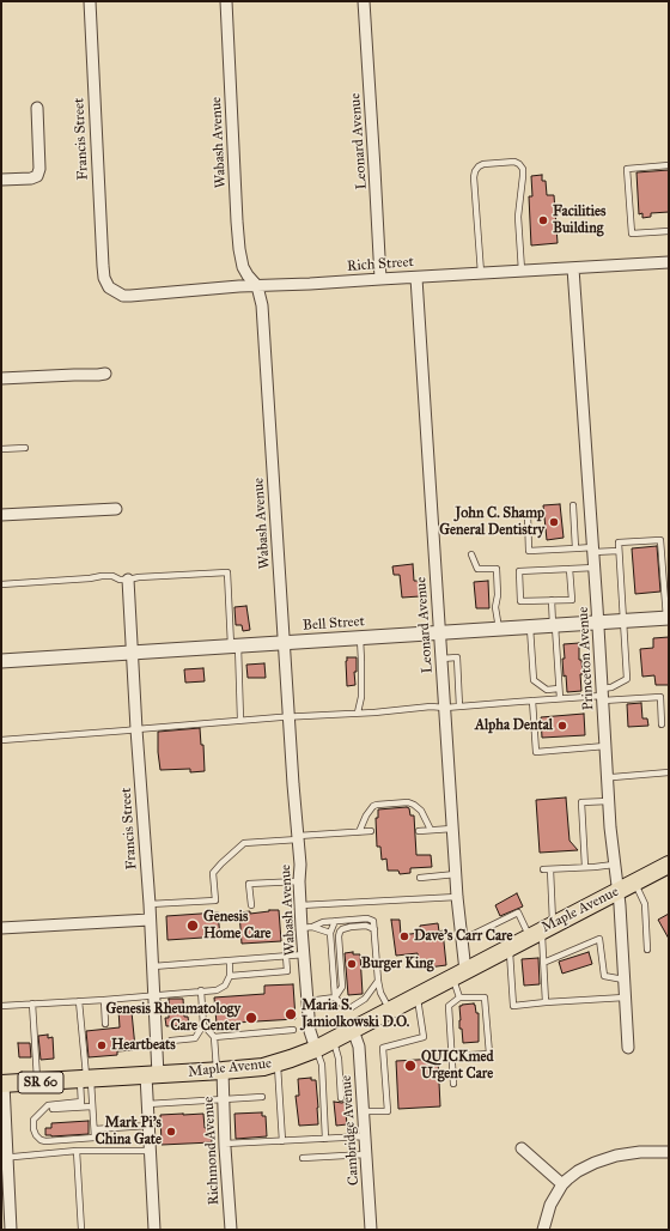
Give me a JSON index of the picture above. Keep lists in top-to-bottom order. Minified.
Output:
{"streets":{"main road":["Maple Avenue","SR 60"],"street":["Francis Street","Leonard Avenue","Wabash Avenue","Rich Street","Bell Street","Princeton Avenue","Cambridge Avenue","Richmond Avenue"]},"crossings":[["Francis Street","Rich Street"],["Francis Street","Bell Street"],["Francis Street","Maple Avenue"],["Leonard Avenue","Rich Street"],["Leonard Avenue","Bell Street"],["Leonard Avenue","Maple Avenue"],["Wabash Avenue","Rich Street"],["Wabash Avenue","Bell Street"],["Wabash Avenue","Maple Avenue"],["Rich Street","Princeton Avenue"],["Bell Street","Princeton Avenue"],["Princeton Avenue","Maple Avenue"],["Maple Avenue","Cambridge Avenue"],["Maple Avenue","Richmond Avenue"]],"places":["Facilities Building","John C. Shamp General Dentistry","Alpha Dental","Genesis Home Care","Dave's Carr Care","Burger King","Maria S. Jamiolkowski D.O.","Genesis Rheumatology Care Center","Heartbeats","QUICKmed Urgent Care","Mark Pi's China Gate"]}
